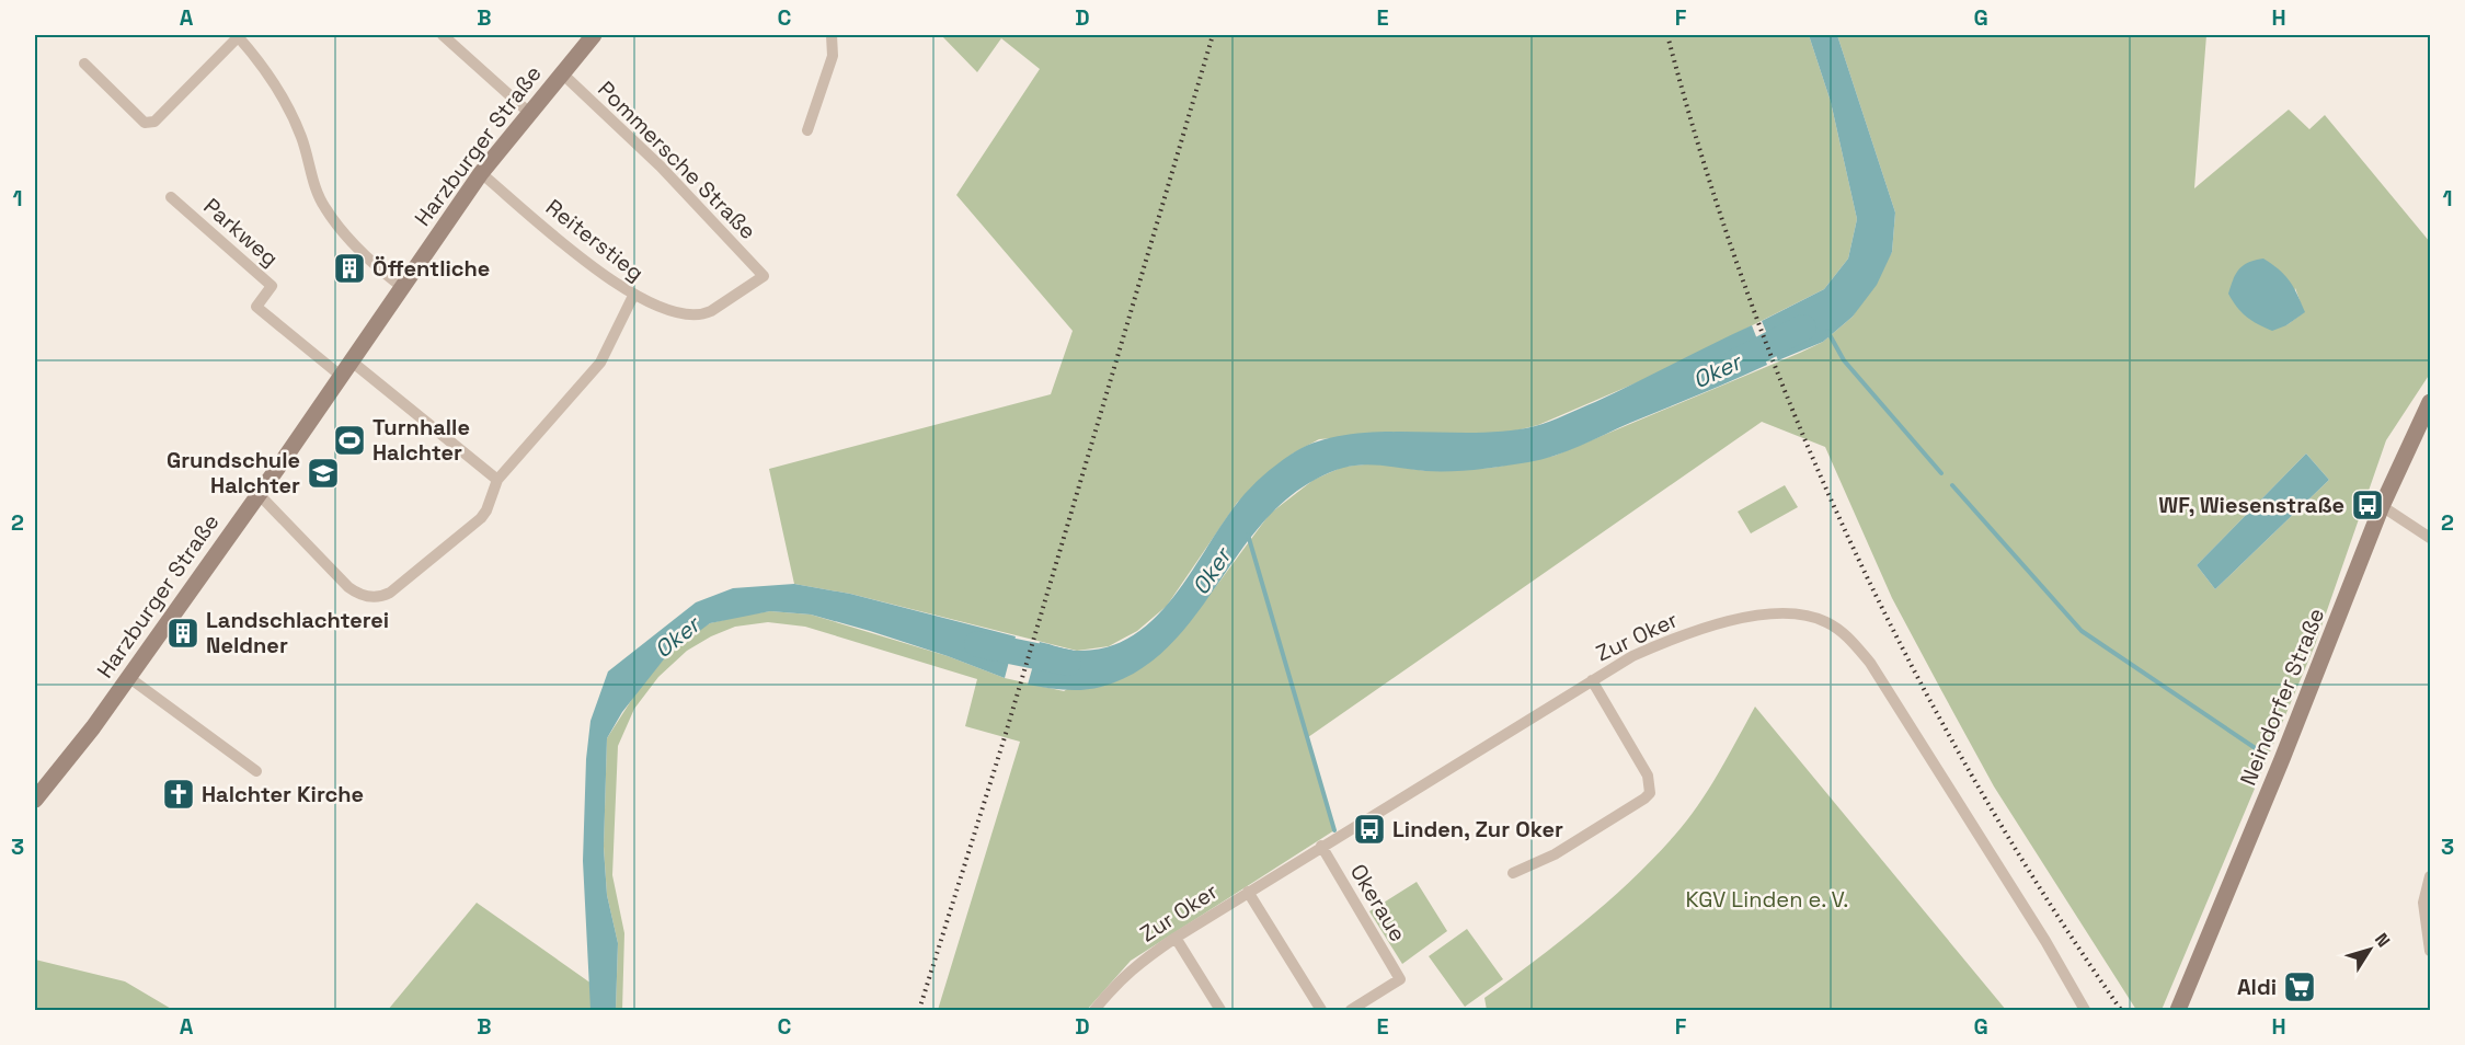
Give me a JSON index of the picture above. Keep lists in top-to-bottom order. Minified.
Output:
{"streets":{"main road":["Harzburger Straße","Neindorfer Straße"],"street":["Pommersche Straße","Parkweg","Reiterstieg","Zur Oker","Okeraue"]},"crossings":[["Harzburger Straße","Pommersche Straße"],["Harzburger Straße","Parkweg"],["Harzburger Straße","Reiterstieg"],["Pommersche Straße","Reiterstieg"],["Zur Oker","Okeraue"]],"water":["Oker"],"parks":["KGV Linden e. V."],"places":{"building":["Öffentliche","Landschlachterei Neldner"],"sports":["Turnhalle Halchter"],"school or university":["Grundschule Halchter"],"bus stop":["WF, Wiesenstraße","Linden, Zur Oker"],"church":["Halchter Kirche"],"supermarket":["Aldi"]},"north":"top right","grid":{"columns":["A","B","C","D","E","F","G","H"],"rows":["1","2","3"]}}
